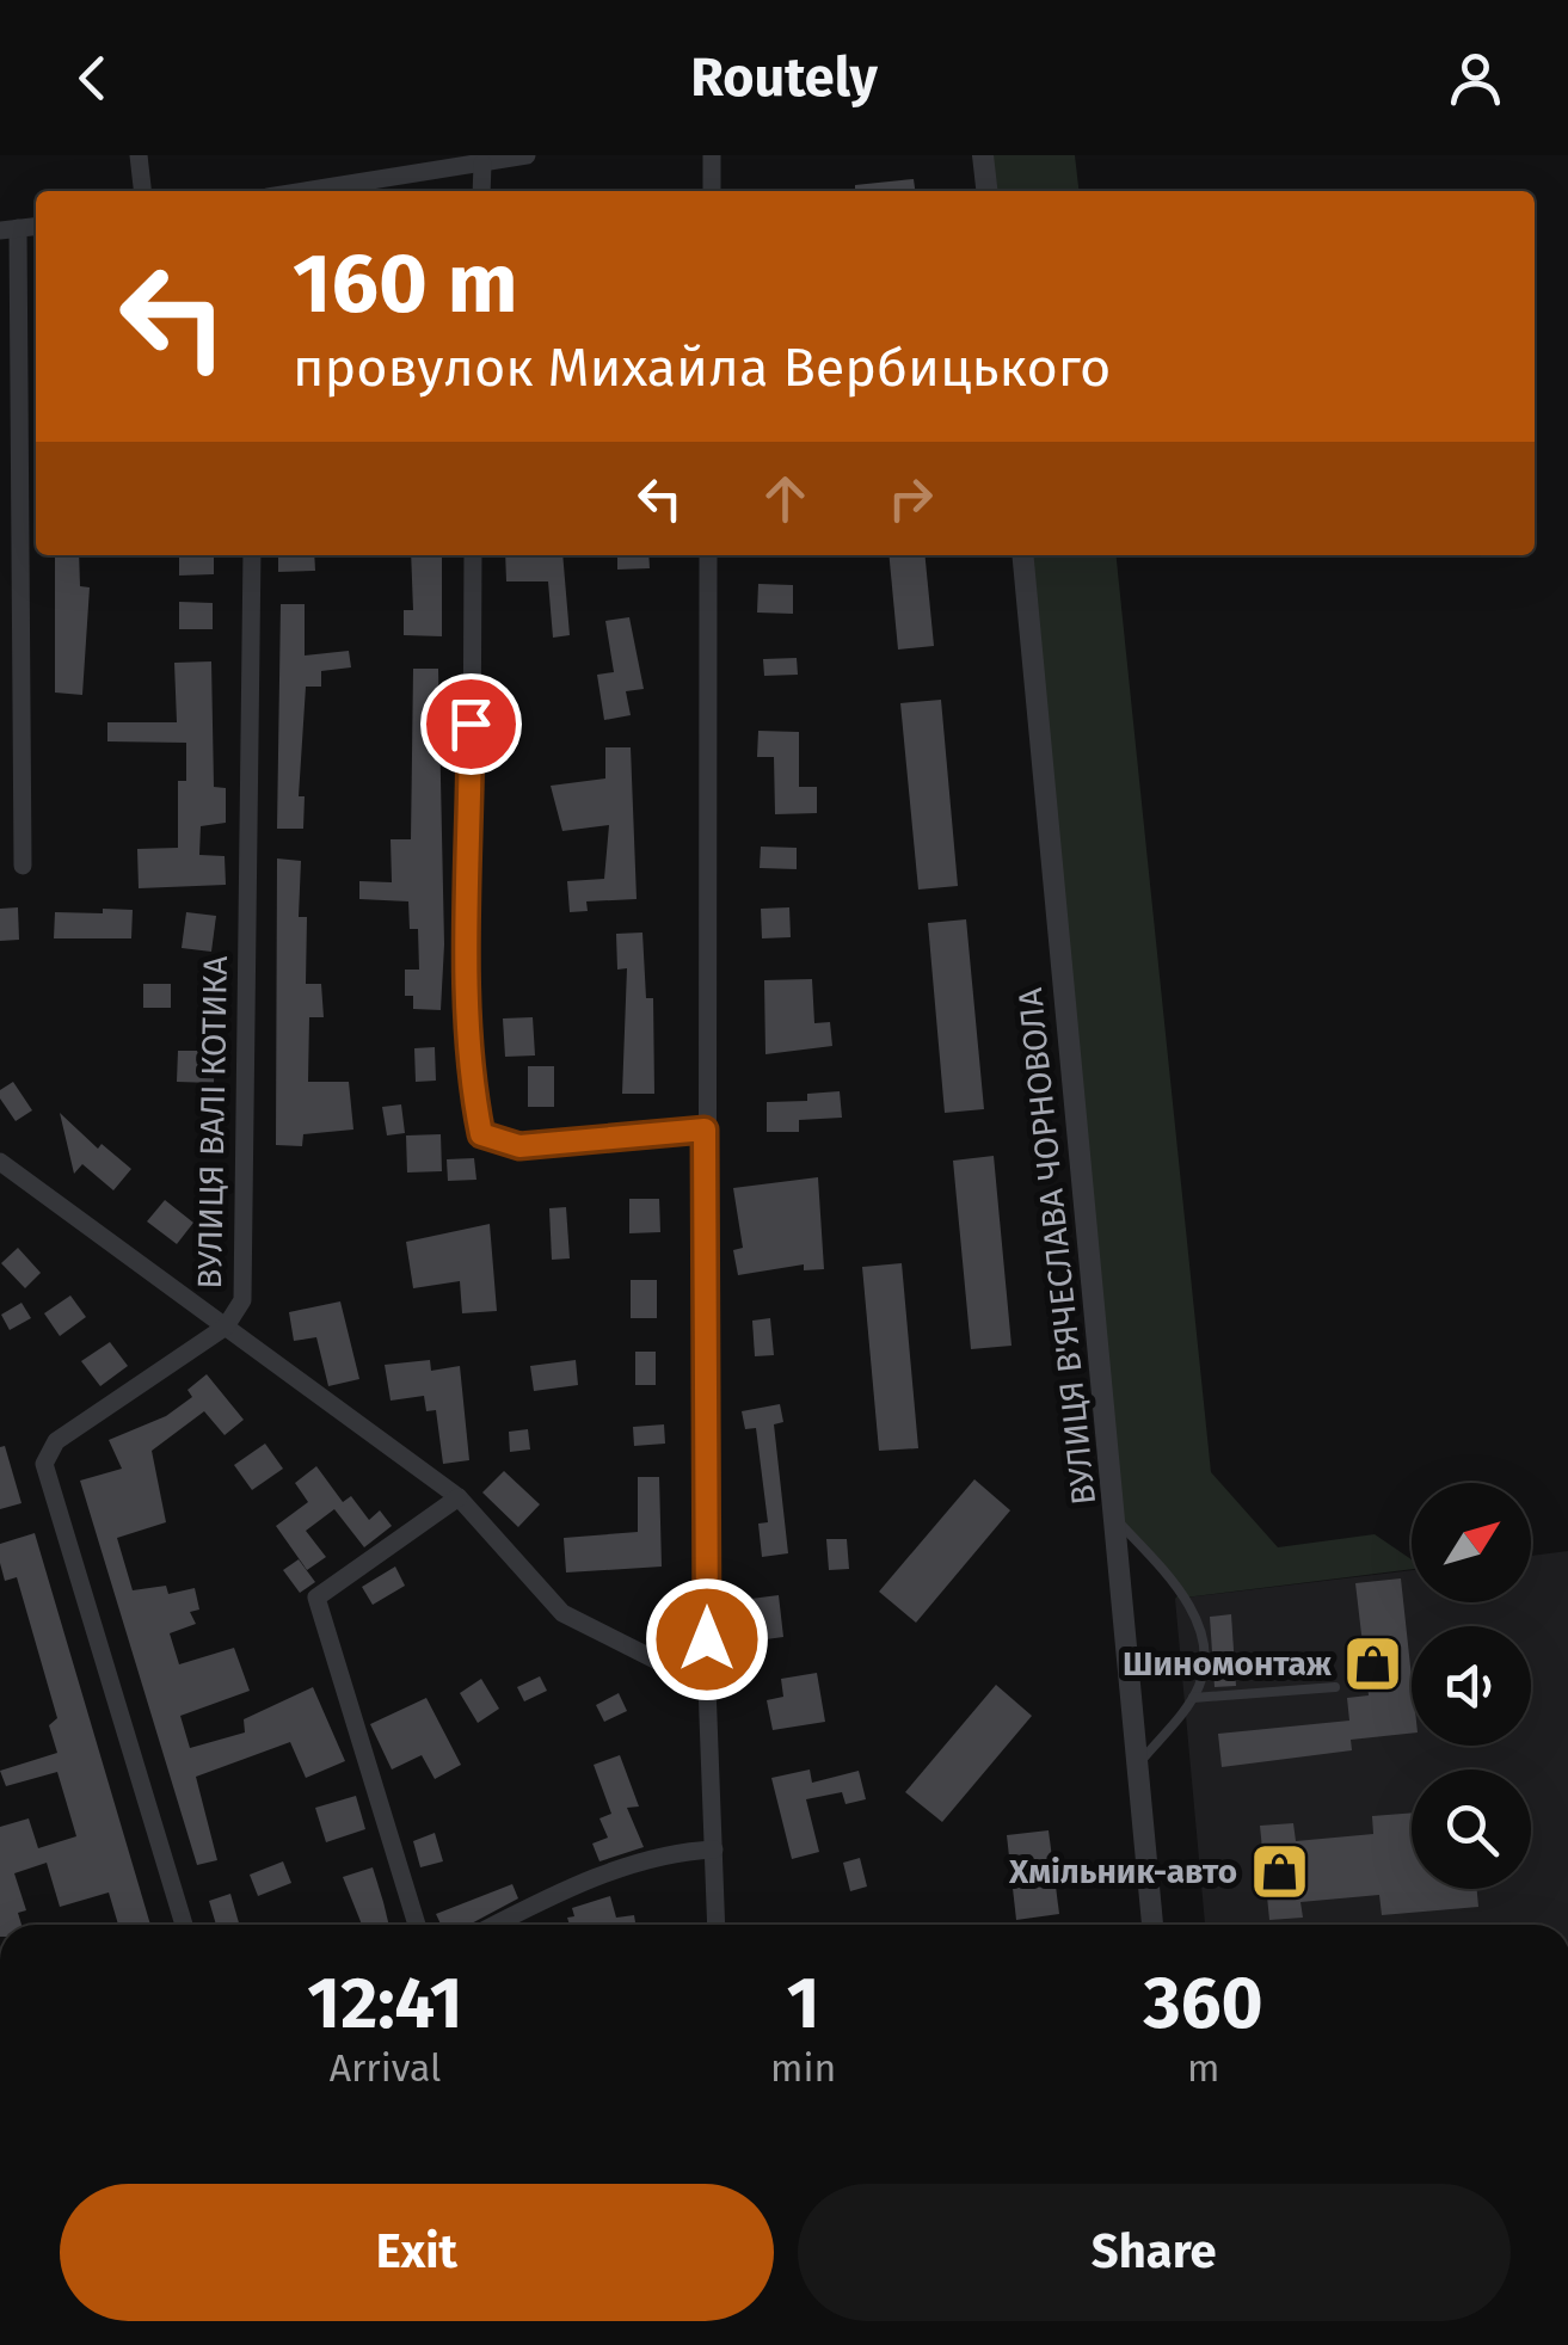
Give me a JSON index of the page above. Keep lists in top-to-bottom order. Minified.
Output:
{"streets":{"street":["ВУЛИЦЯ ВАЛІ КОТИКА","ВУЛИЦЯ В'ЯЧЕСЛАВА ЧОРНОВОЛА"]},"places":{"shop":["Шиномонтаж","Хмільник-авто"]},"north":"top right","page":{"header":"Routely","turn":["160 m","провулок Михайла Вербицького"],"eta":["12:41","Arrival","1","min","360","m"],"buttons":["Exit","Share"]}}
